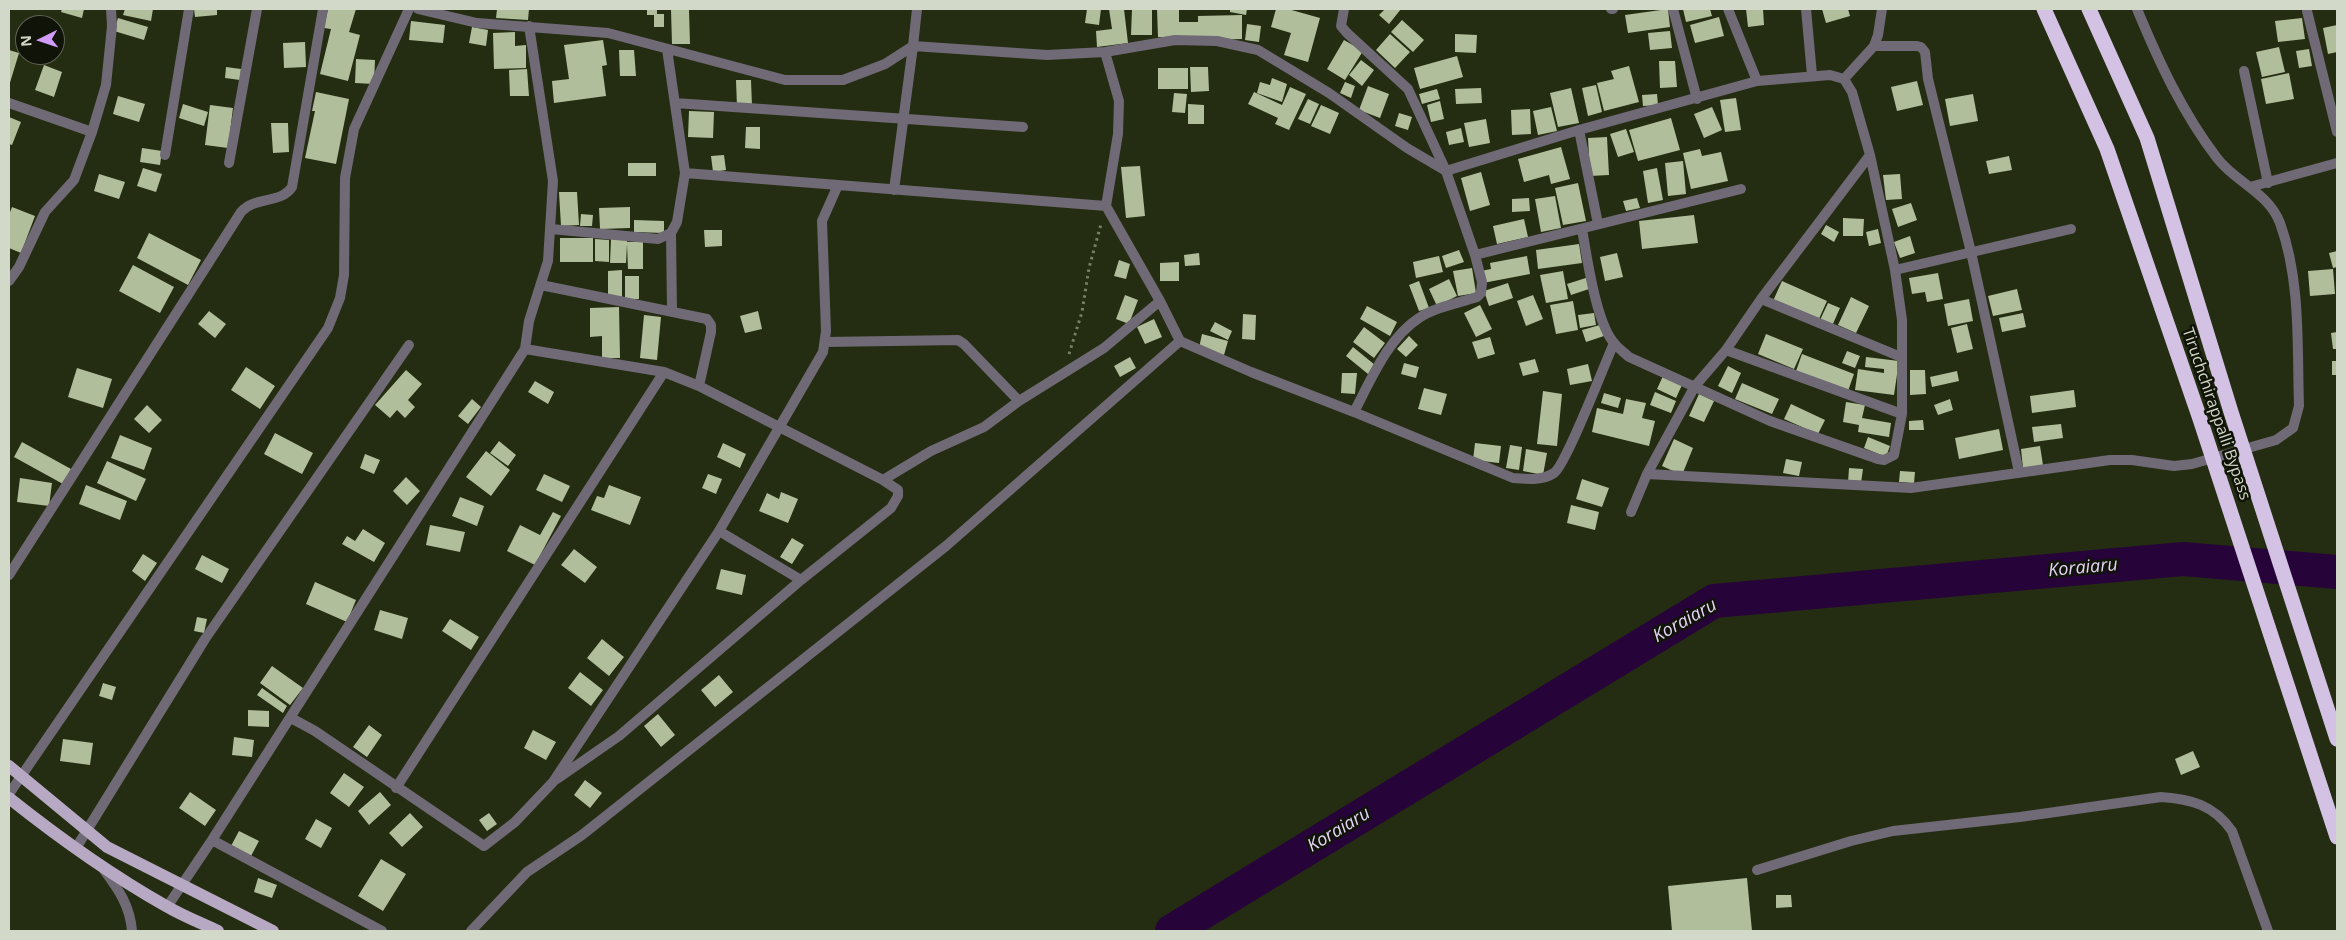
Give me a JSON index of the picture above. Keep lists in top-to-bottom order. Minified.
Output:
{"streets":{"highway":["Tiruchchirappalli Bypass"]},"water":["Koraiaru"],"north":"left"}
